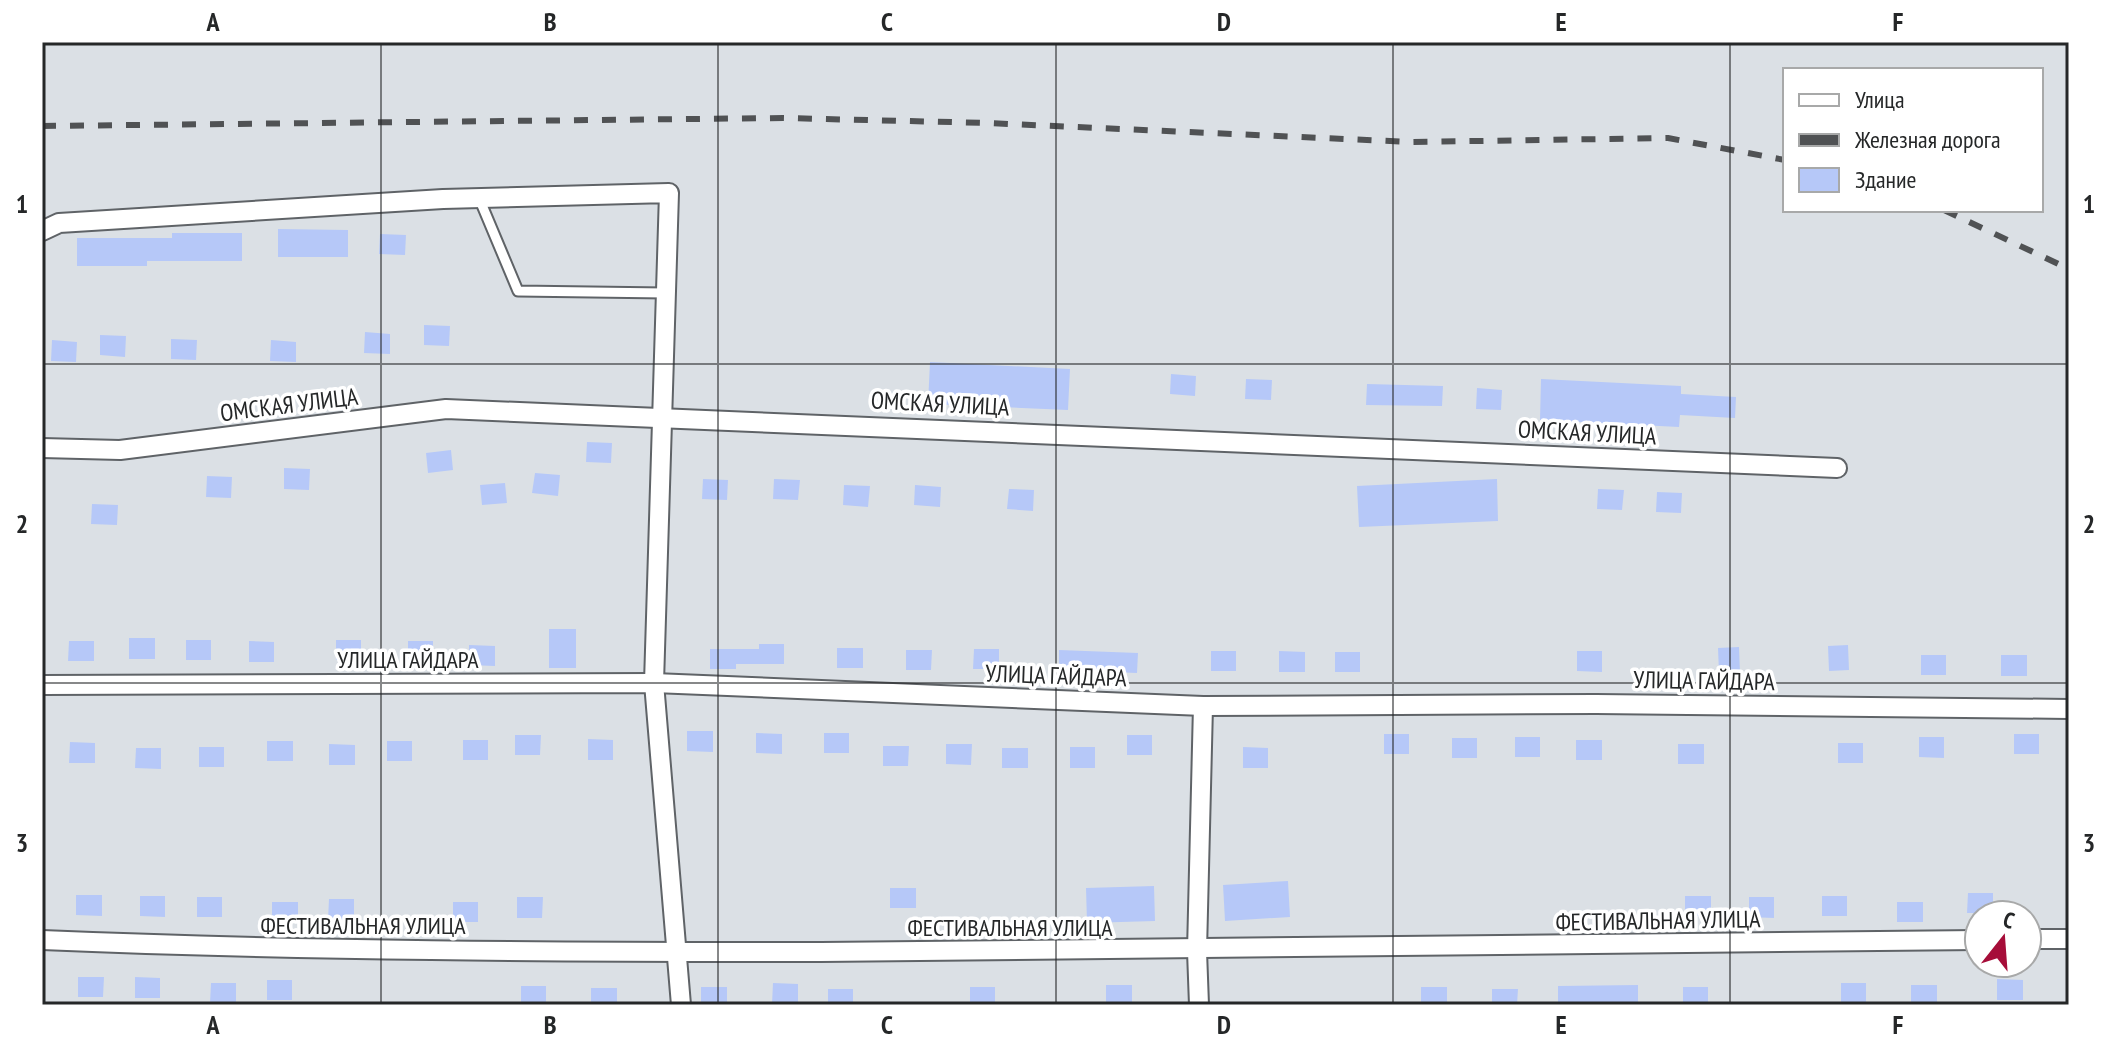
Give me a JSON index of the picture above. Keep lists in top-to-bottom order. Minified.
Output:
{"streets":{"street":["ОМСКАЯ УЛИЦА","УЛИЦА ГАЙДАРА","ФЕСТИВАЛЬНАЯ УЛИЦА"]},"legend":["Улица","Железная дорога","Здание"],"north":"top","grid":{"columns":["A","B","C","D","E","F"],"rows":["1","2","3"]}}
